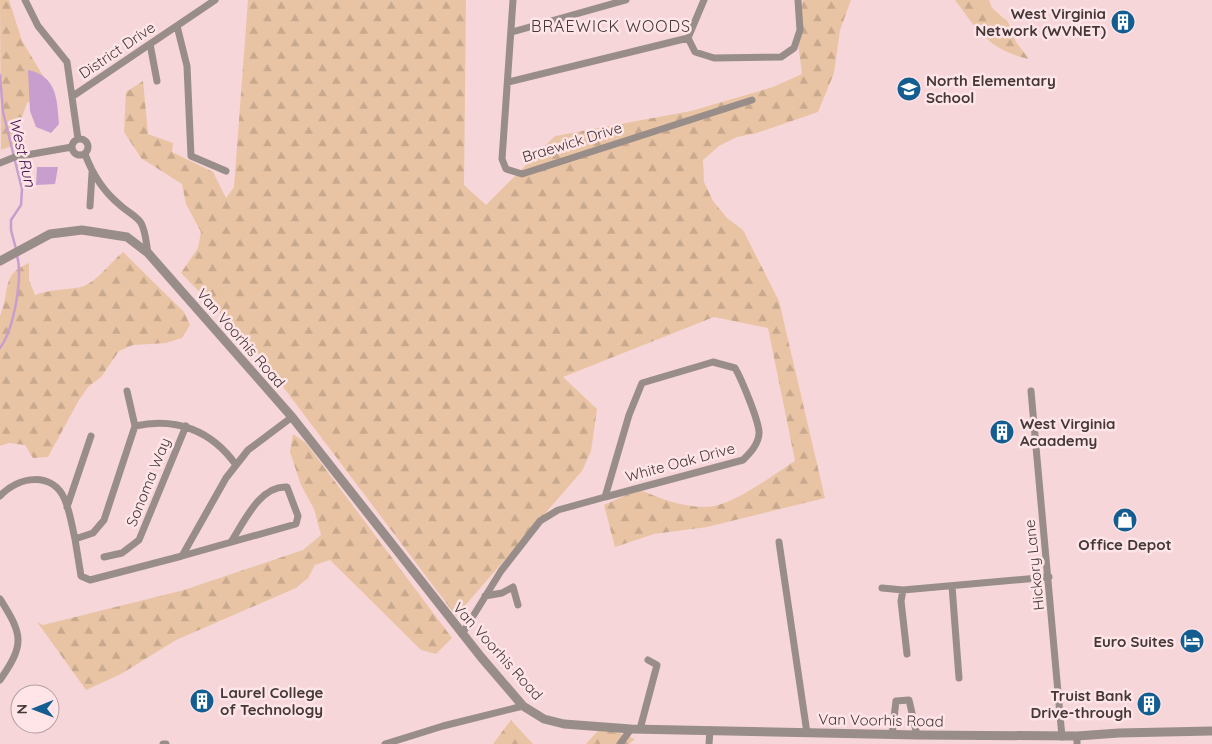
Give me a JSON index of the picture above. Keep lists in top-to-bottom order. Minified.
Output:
{"streets":{"street":["District Drive","Braewick Drive","Van Voorhis Road","White Oak Drive","Sonoma Way","Hickory Lane"]},"crossings":[["District Drive","Van Voorhis Road"],["Van Voorhis Road","White Oak Drive"],["Van Voorhis Road","Hickory Lane"]],"districts":["BRAEWICK WOODS"],"water":["West Run"],"places":{"building":["West Virginia Network (WVNET)","West Virginia Acaademy","Laurel College of Technology","Truist Bank Drive-through"],"school or university":["North Elementary School"],"shop":["Office Depot"],"hotel":["Euro Suites"]},"north":"left"}
